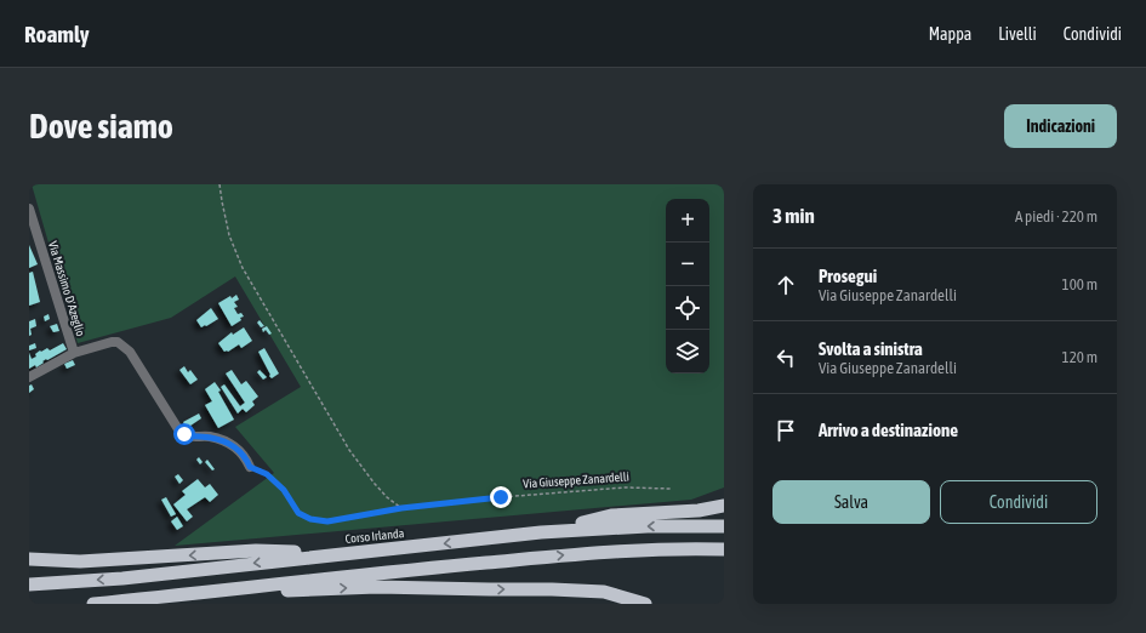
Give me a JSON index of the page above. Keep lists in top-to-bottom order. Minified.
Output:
{"streets":{"highway":["Corso Irlanda"],"street":["Via Massimo D'Azeglio"],"path":["Via Giuseppe Zanardelli"]},"page":{"header":"Roamly","nav":["Mappa","Livelli","Condividi"],"buttons":["Indicazioni",["Salva","Condividi"]],"title":"Dove siamo","heading":["3 min","A piedi · 220 m"],"map_buttons":["+","−"],"list":[["Prosegui","Via Giuseppe Zanardelli","100 m"],["Svolta a sinistra","Via Giuseppe Zanardelli","120 m"],"Arrivo a destinazione"]}}
